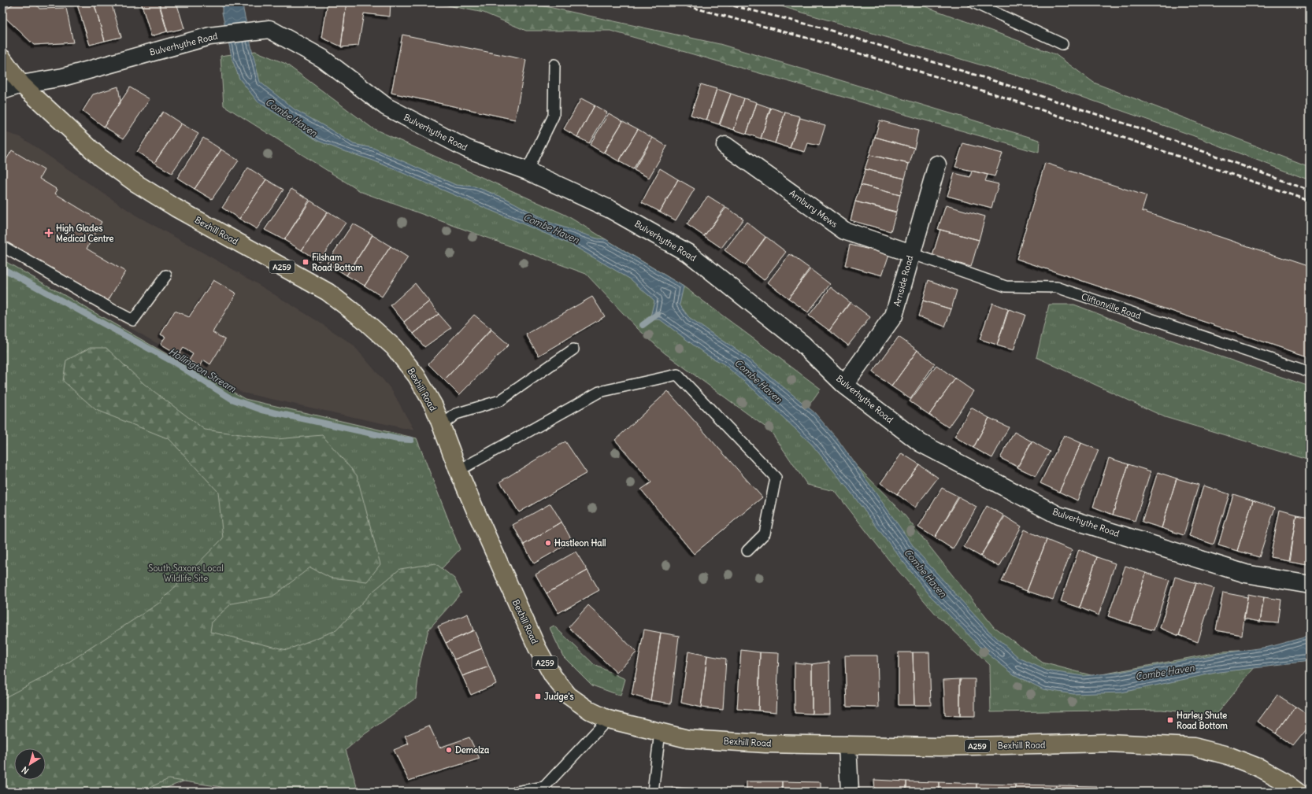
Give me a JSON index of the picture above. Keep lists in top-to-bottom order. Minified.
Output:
{"streets":{"highway":["Bexhill Road","A259"],"street":["Bulverhythe Road","Arnbury Mews","Arnside Road"],"lane":["Cliftonville Road"]},"crossings":[["Bulverhythe Road","Bexhill Road"],["Bulverhythe Road","Arnside Road"],["Arnbury Mews","Arnside Road"],["Arnbury Mews","Cliftonville Road"],["Arnside Road","Cliftonville Road"]],"water":["Combe Haven","Hollington Stream"],"parks":["South Saxons Local Wildlife Site"],"places":{"health":["High Glades Medical Centre"],"transit":["Filsham Road Bottom","Judge's","Harley Shute Road Bottom"],"other":["Hastleon Hall","Demelza"]},"north":"bottom left"}
